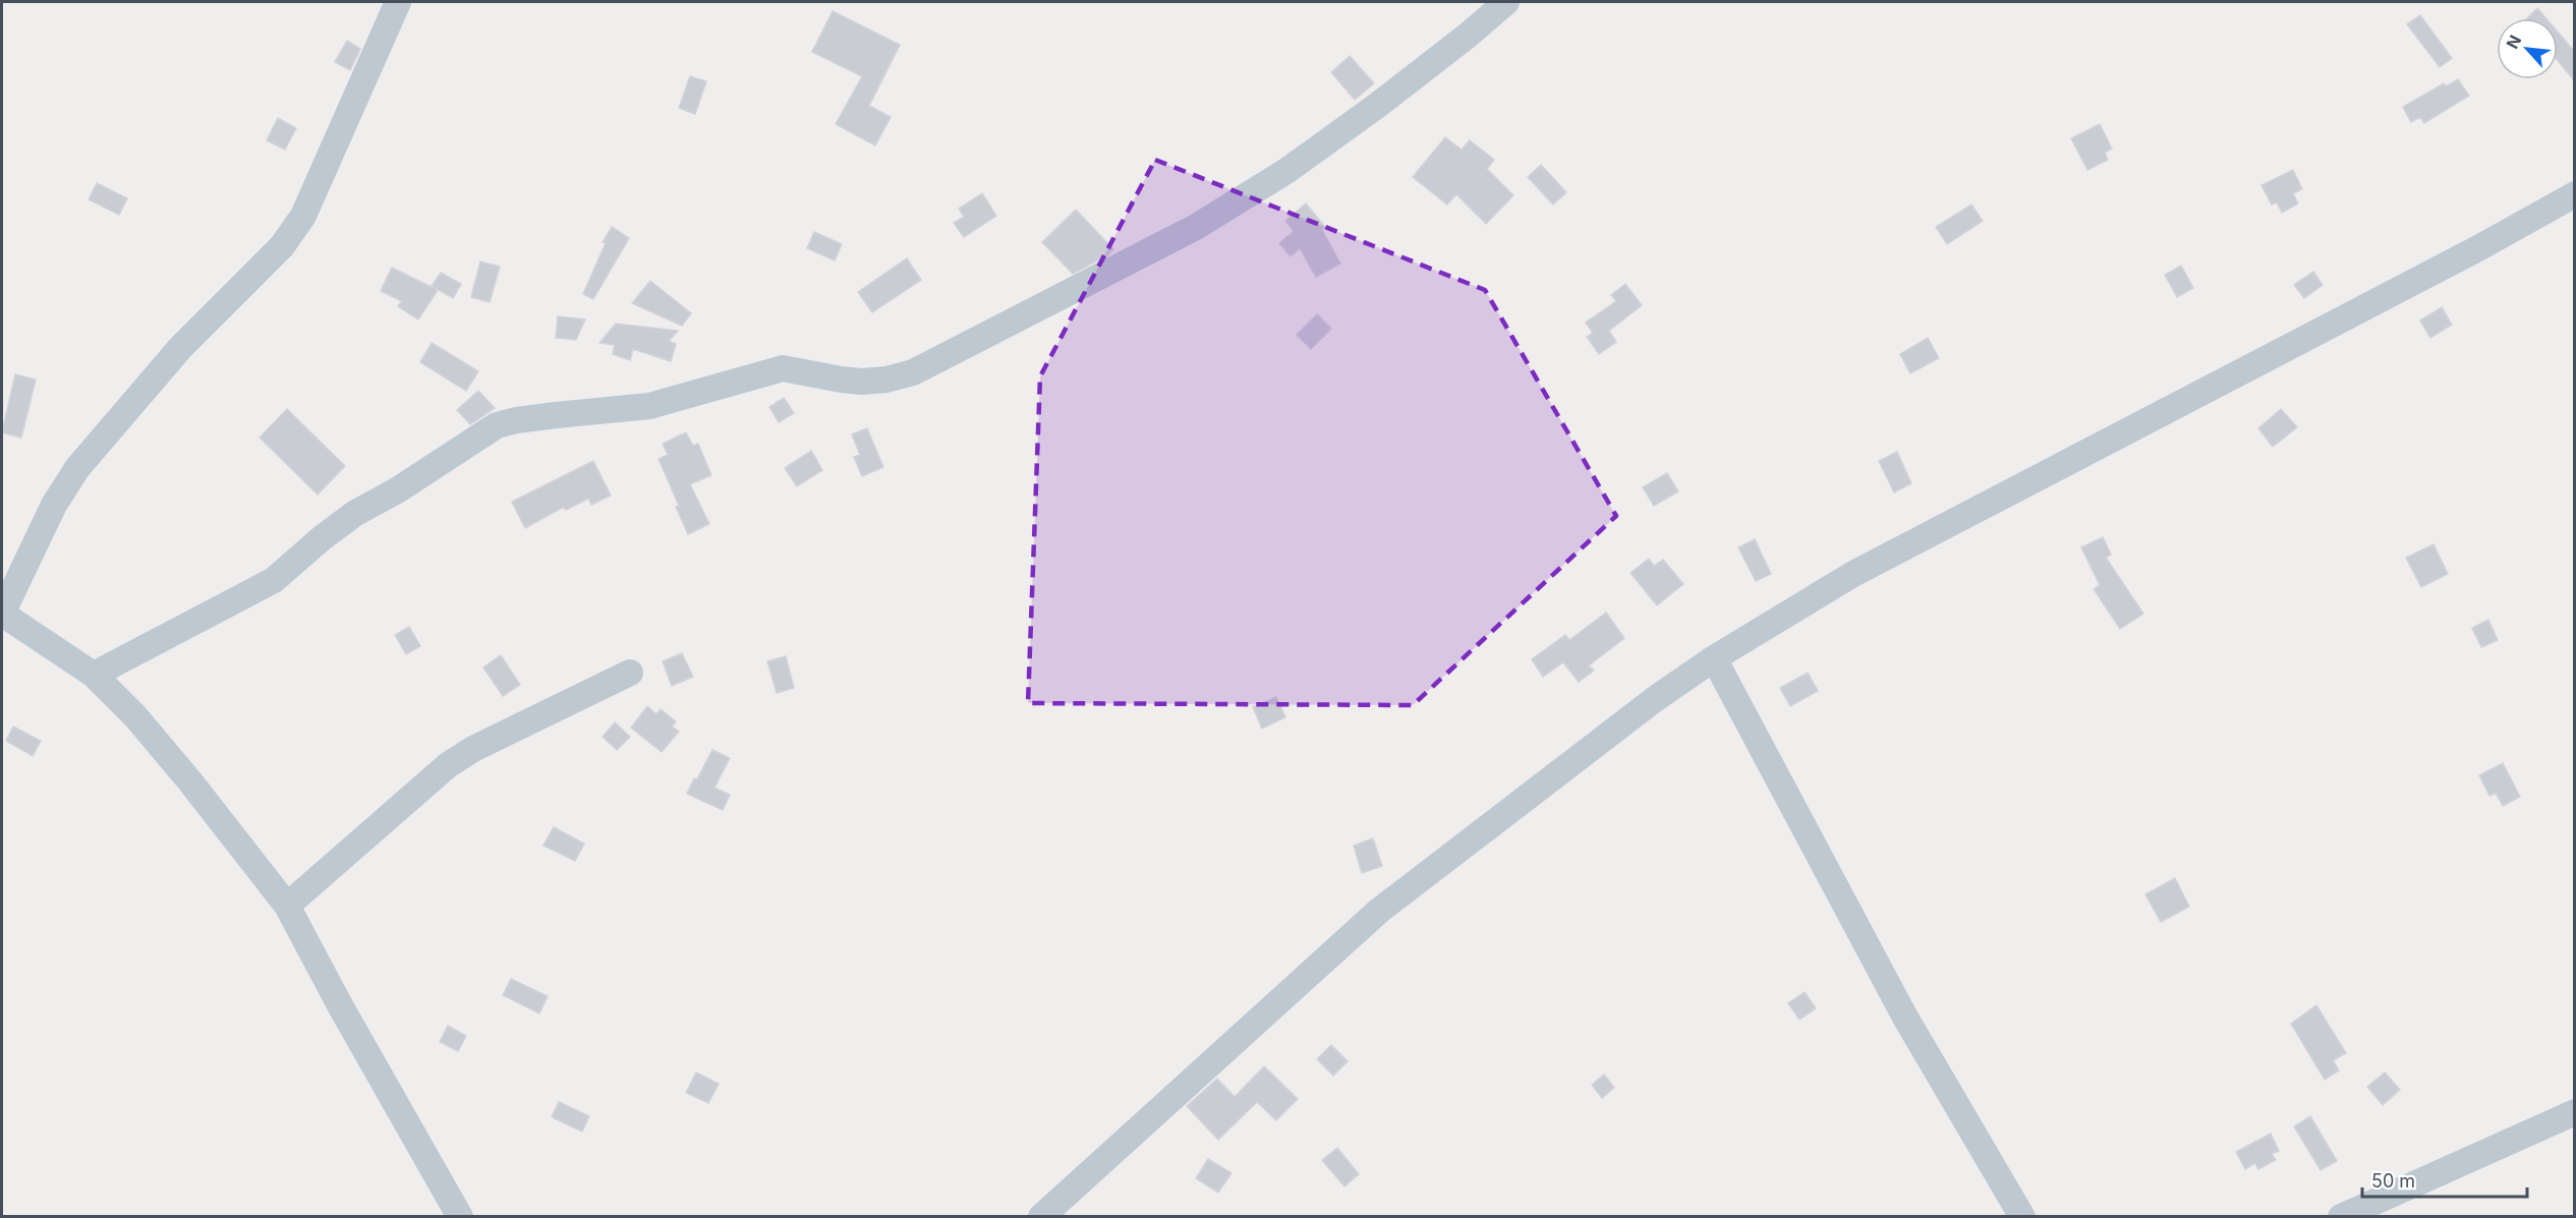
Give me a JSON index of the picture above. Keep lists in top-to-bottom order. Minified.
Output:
{"scale_bar":"50 m","north":"top left"}
